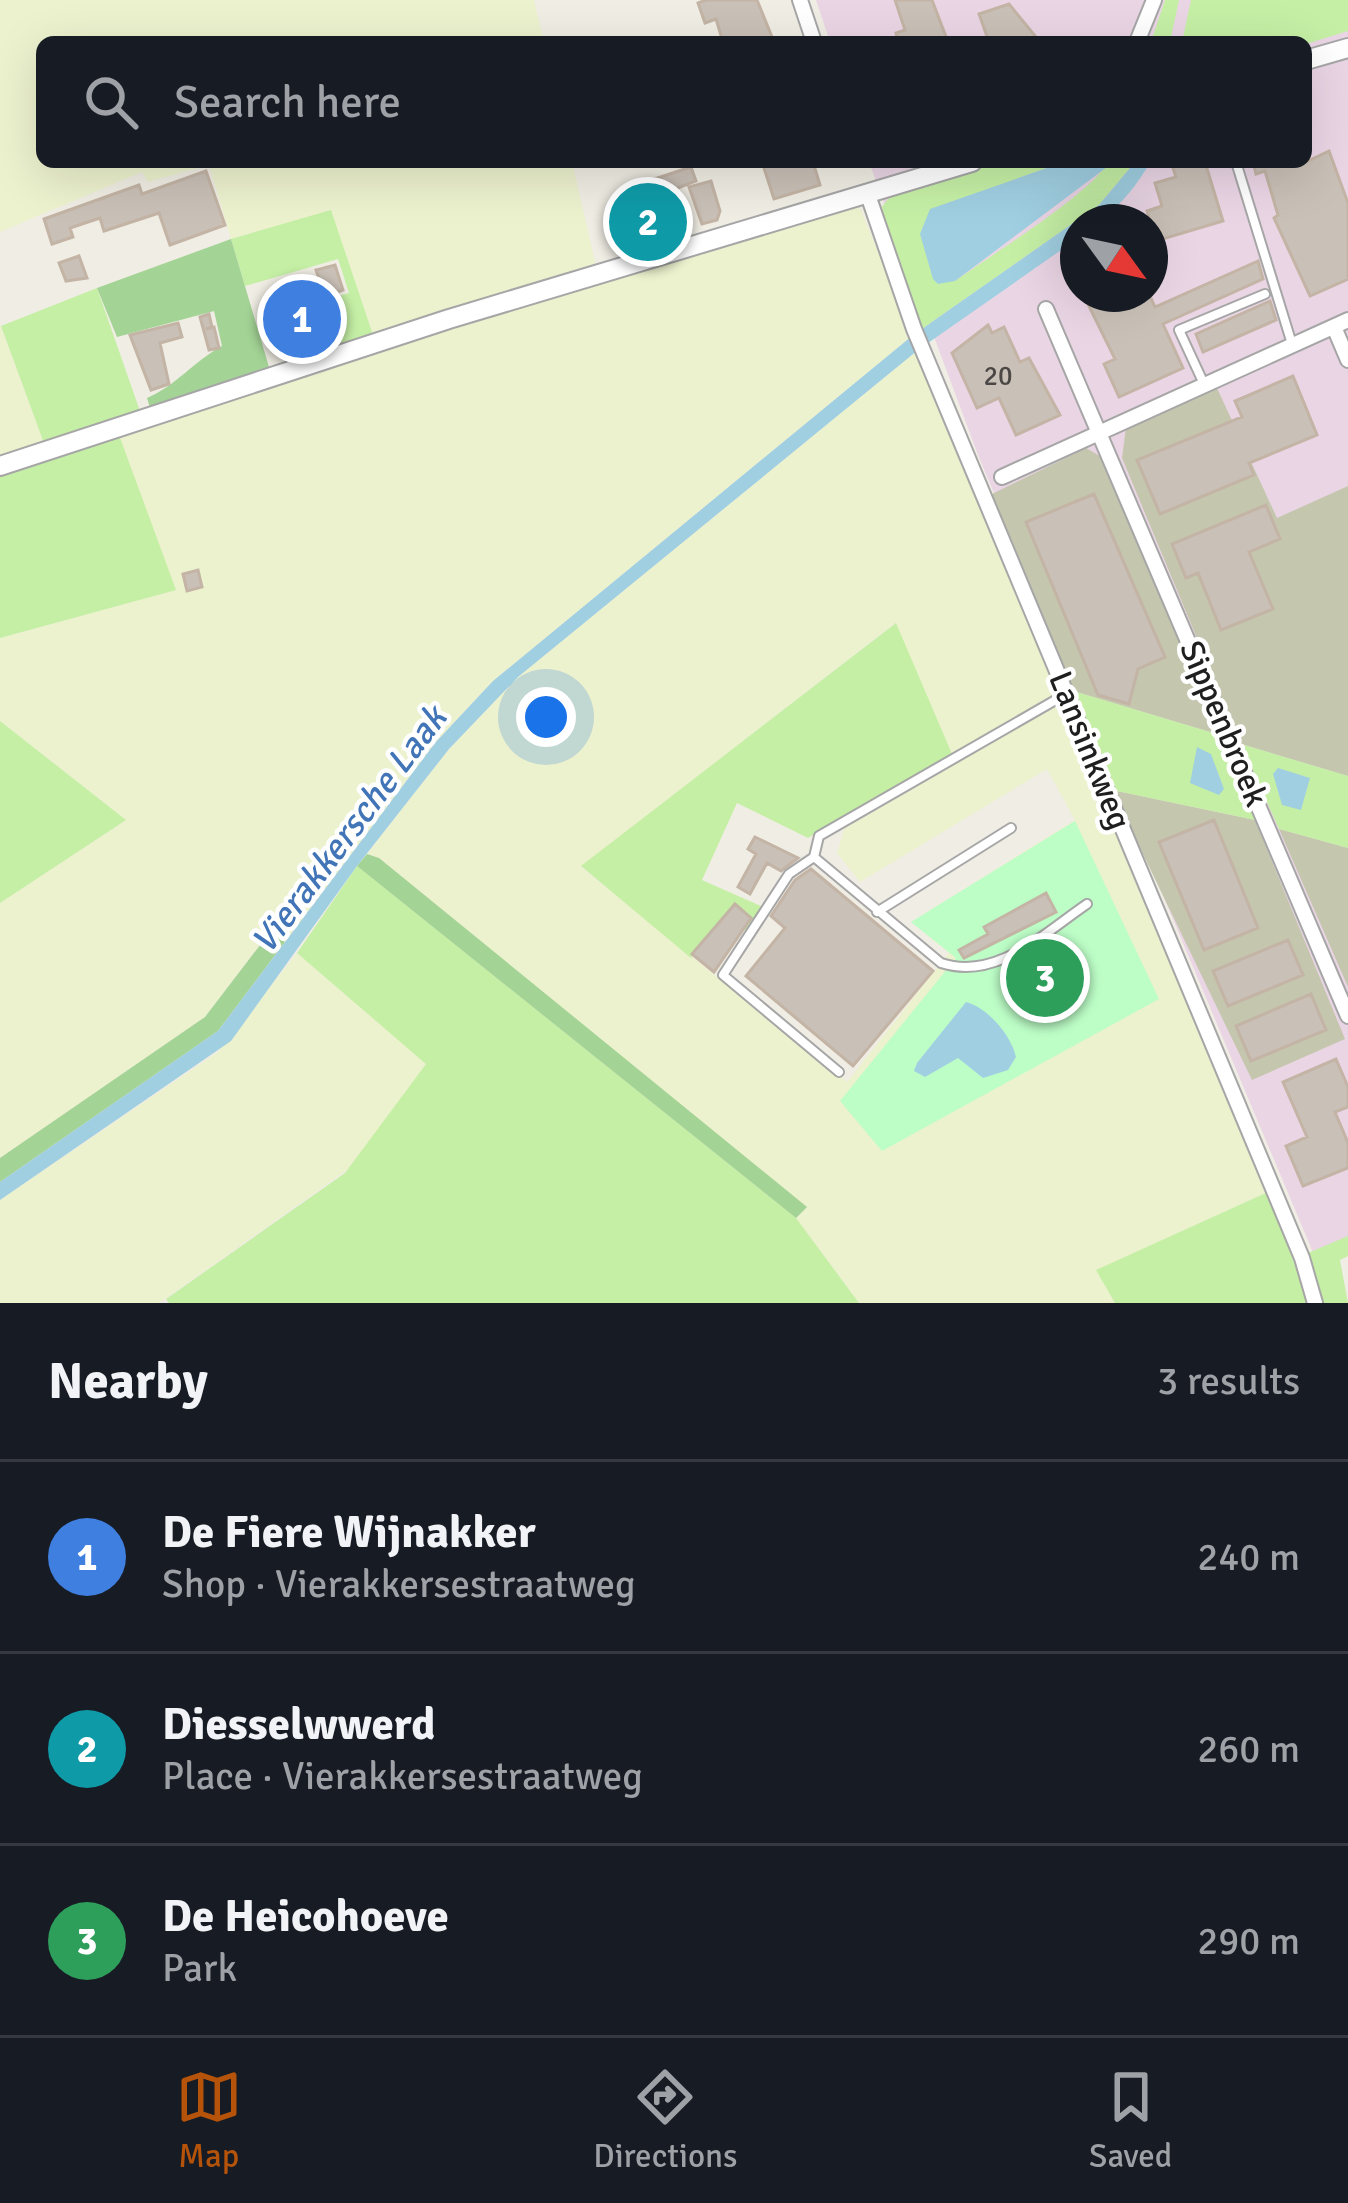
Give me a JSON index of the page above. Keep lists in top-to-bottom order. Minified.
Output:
{"streets":{"street":["Sippenbroek","Lansinkweg"]},"water":["Vierakkersche Laak"],"house_numbers":["20"],"north":"bottom right","page":{"search":"Search here","pins":["2","1","3"],"heading":["Nearby","3 results"],"list":[{"mark":"1","name":"De Fiere Wijnakker","note":"Shop · Vierakkersestraatweg","value":"240 m"},{"mark":"2","name":"Diesselwwerd","note":"Place · Vierakkersestraatweg","value":"260 m"},{"mark":"3","name":"De Heicohoeve","note":"Park","value":"290 m"}],"nav":["Map","Directions","Saved"]}}
